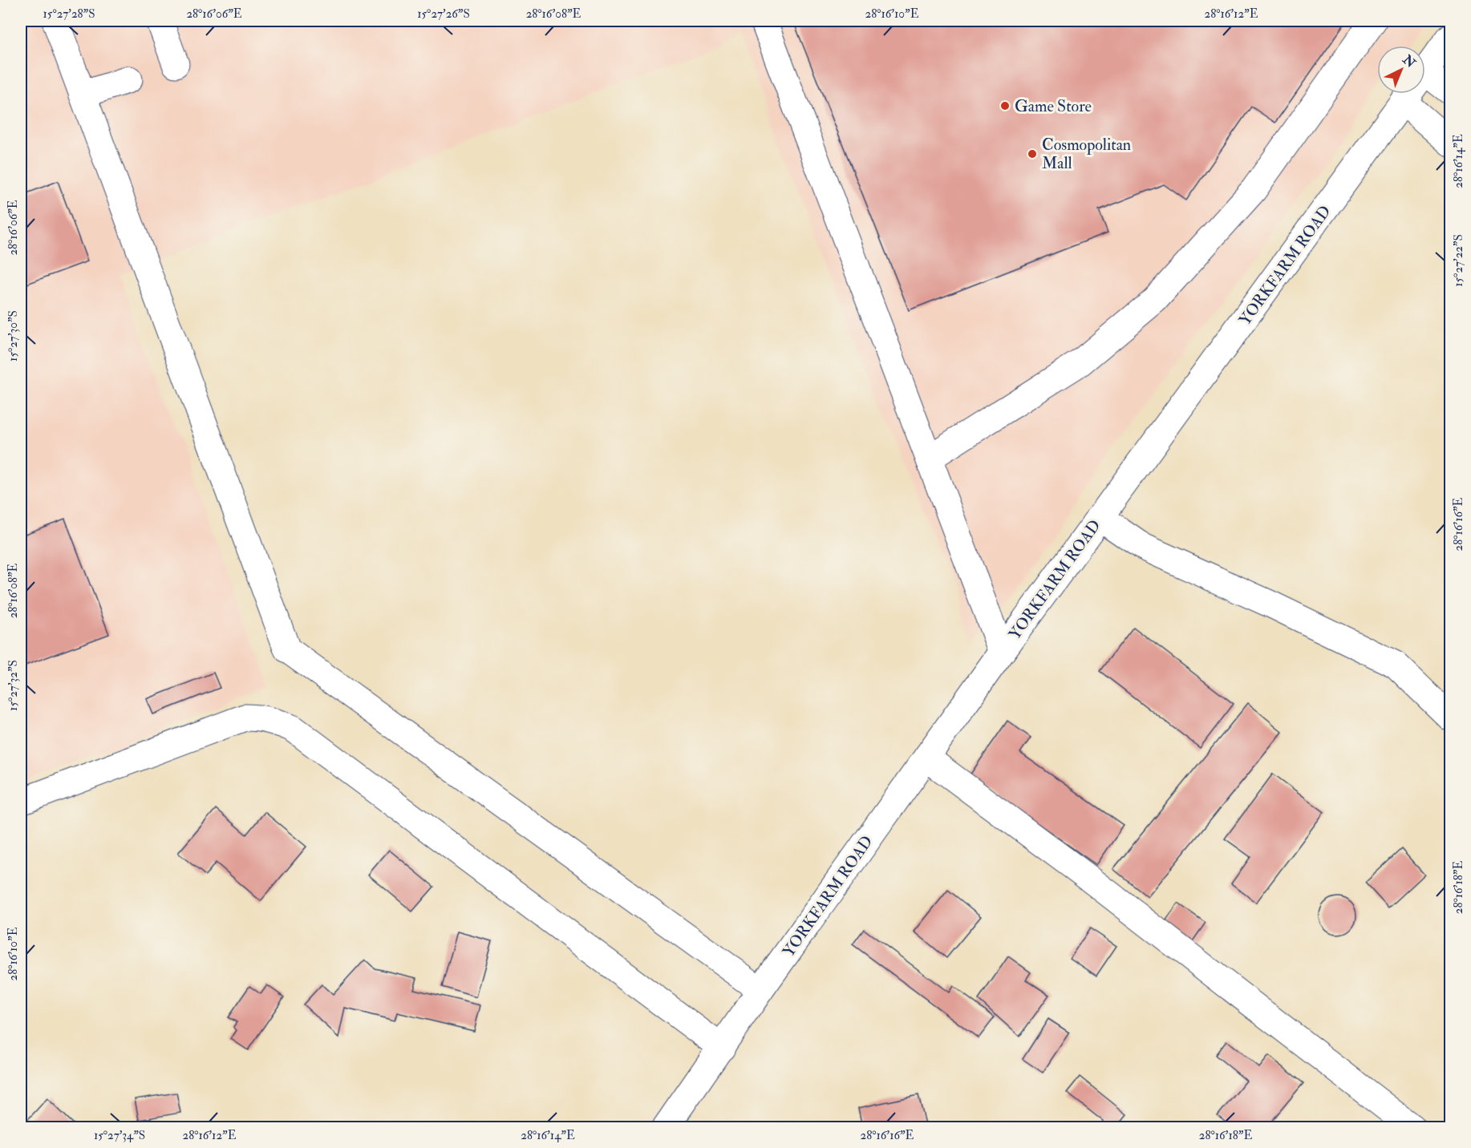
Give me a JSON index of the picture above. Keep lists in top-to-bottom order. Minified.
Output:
{"streets":{"street":["YORKFARM ROAD"]},"places":["Game Store","Cosmopolitan Mall"],"north":"top right","coordinates":["15°27'28\"S","28°16'06\"E","15°27'26\"S","28°16'08\"E","28°16'10\"E","28°16'12\"E","28°16'14\"E","15°27'22\"S","15°27'30\"S","28°16'16\"E","15°27'32\"S","28°16'18\"E","15°27'34\"S"]}
